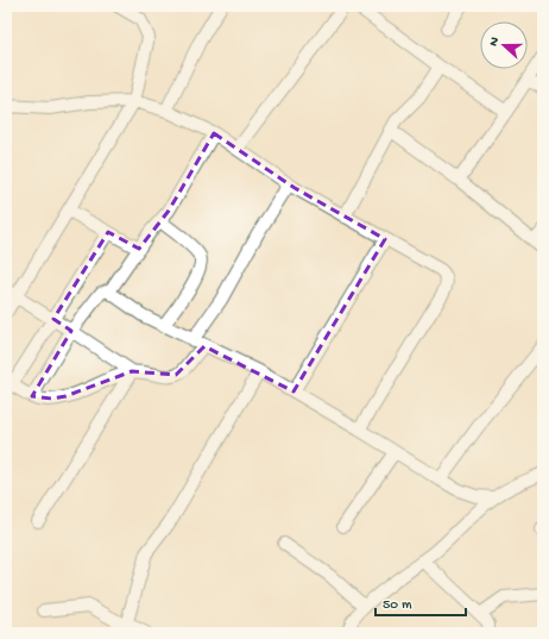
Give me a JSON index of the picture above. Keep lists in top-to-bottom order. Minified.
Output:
{"scale_bar":"50 m","north":"left"}
